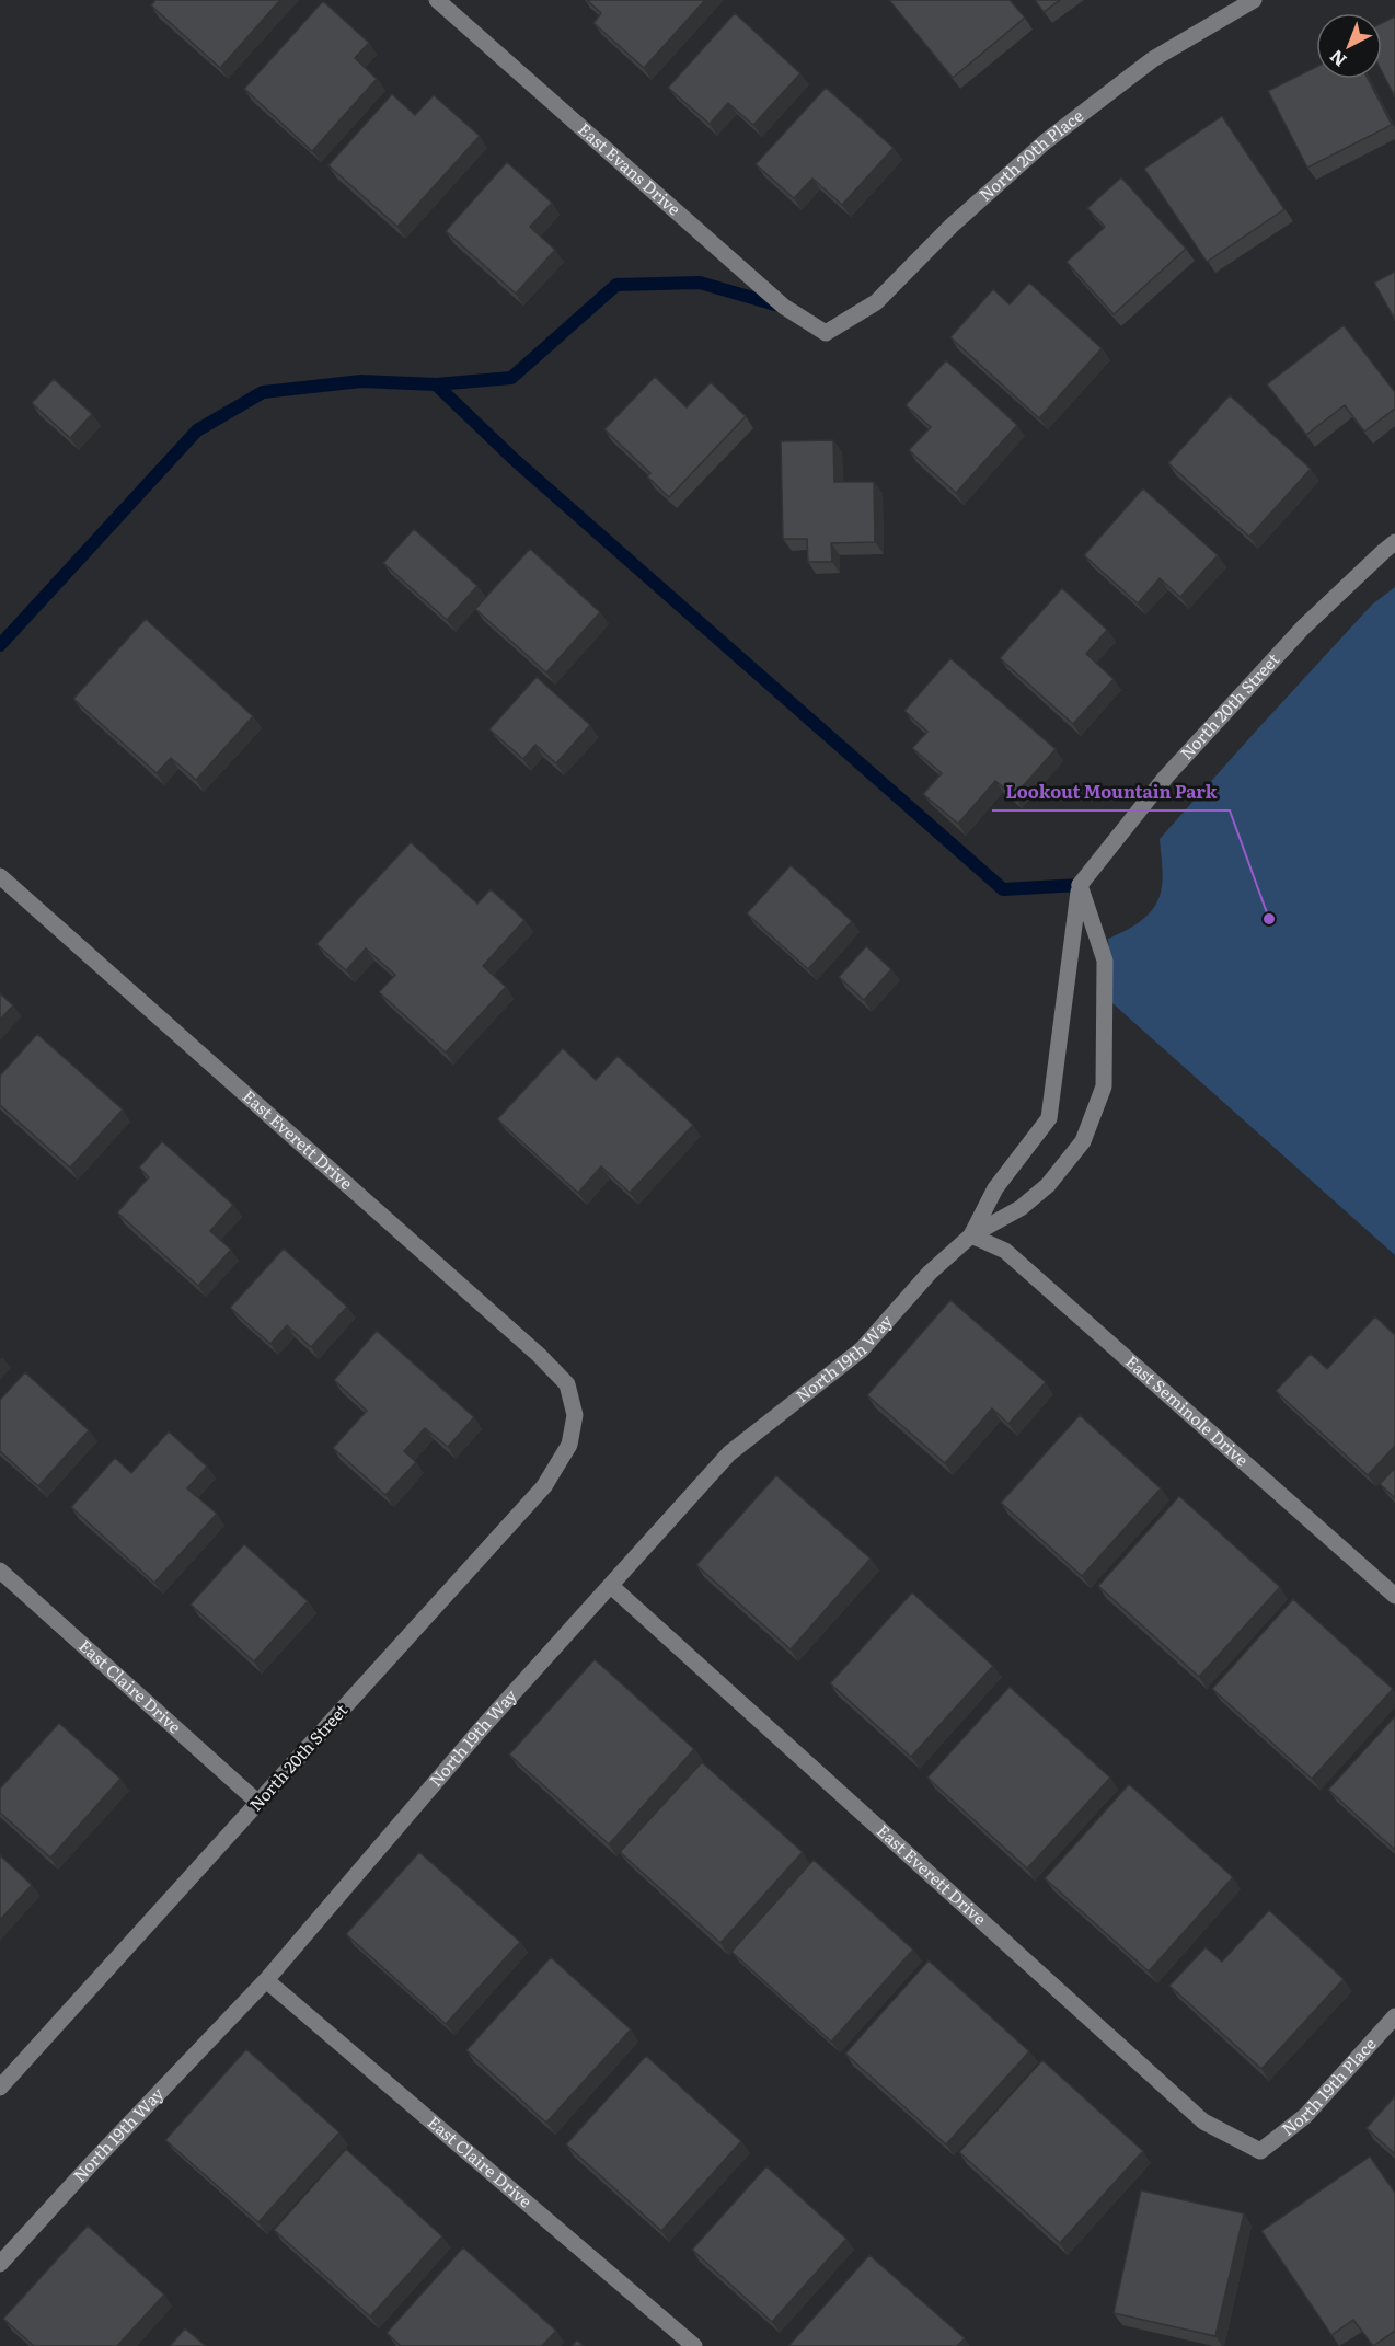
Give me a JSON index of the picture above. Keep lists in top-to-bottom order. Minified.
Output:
{"streets":{"street":["North 20th Place","East Evans Drive","North 20th Street","East Everett Drive","North 19th Way","East Seminole Drive","East Claire Drive","North 19th Place"]},"crossings":[["North 20th Place","East Evans Drive"],["North 20th Street","East Everett Drive"],["North 20th Street","North 19th Way"],["North 20th Street","East Claire Drive"],["East Everett Drive","North 19th Way"],["East Everett Drive","North 19th Place"],["North 19th Way","East Seminole Drive"],["North 19th Way","East Claire Drive"]],"places":["Lookout Mountain Park"],"north":"bottom left"}
